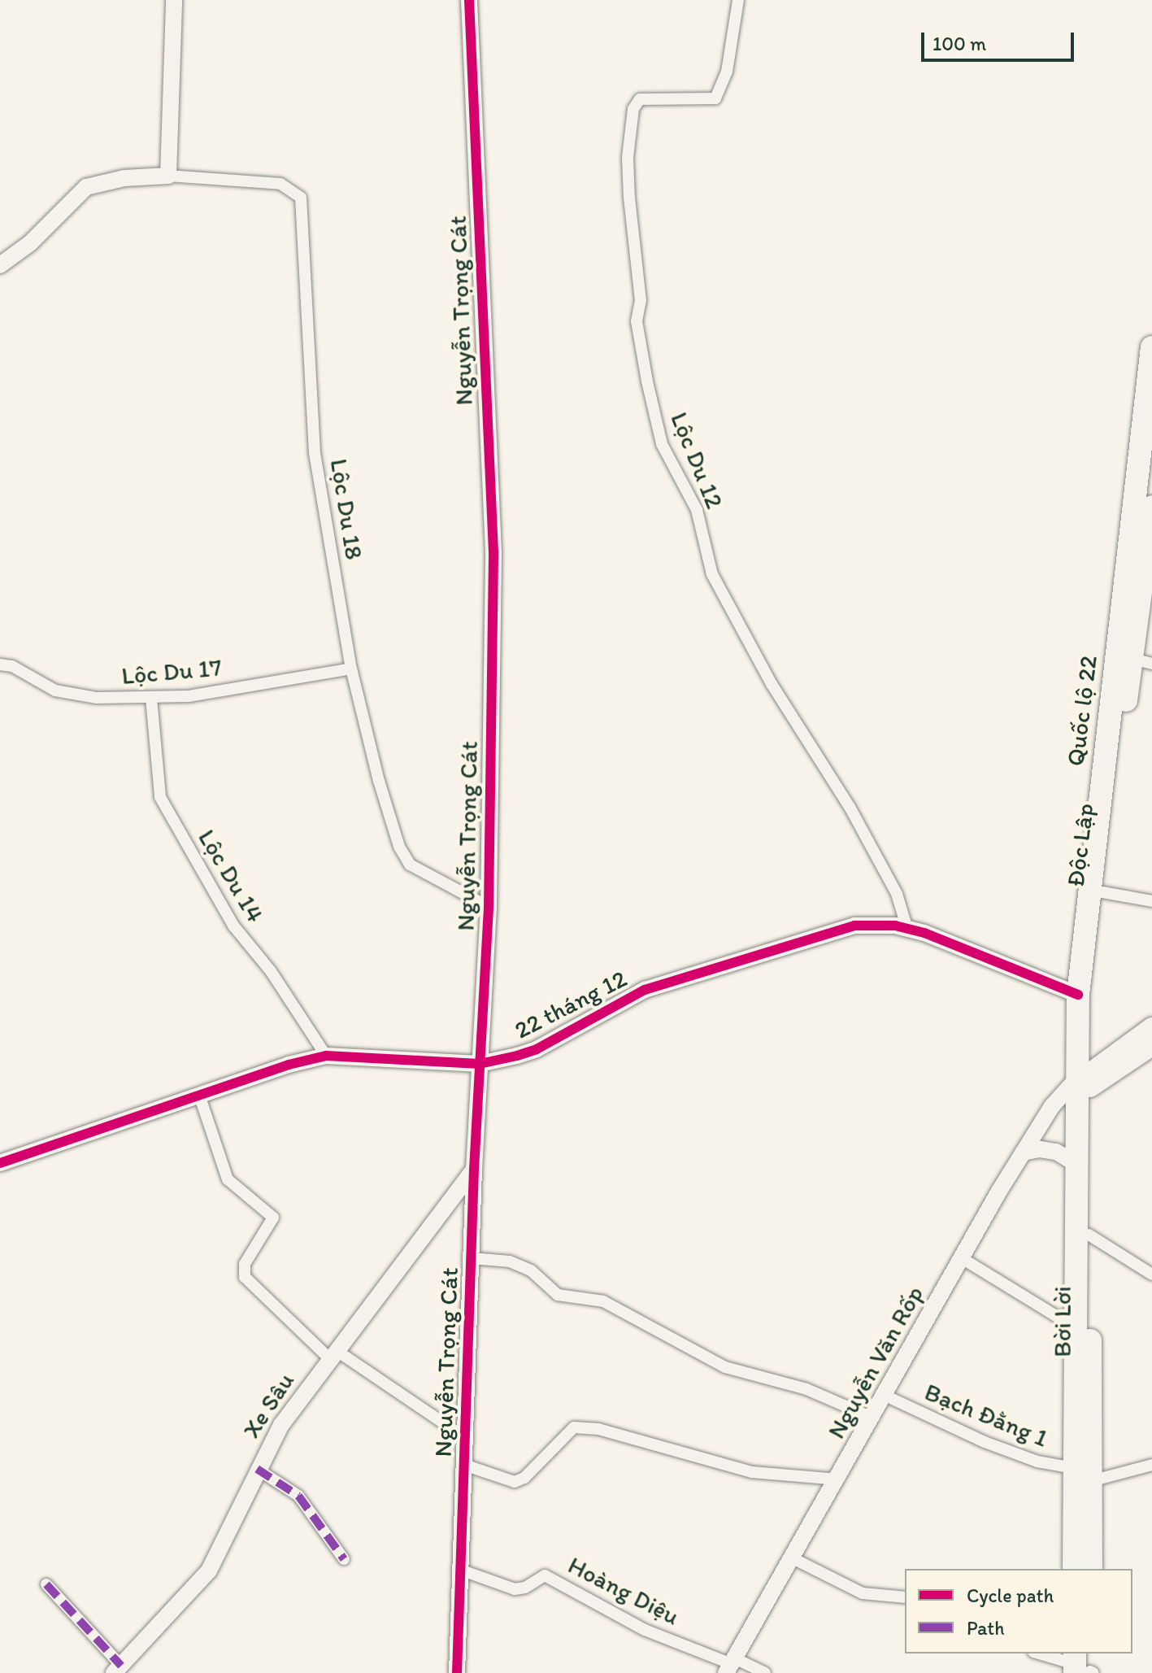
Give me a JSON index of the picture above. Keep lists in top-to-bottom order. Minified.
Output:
{"streets":{"highway":["Quốc lộ 22","Độc Lập","Bời Lời"],"street":["Nguyễn Trọng Cát","Lộc Du 12","Lộc Du 18","Lộc Du 17","Lộc Du 14","22 tháng 12","Nguyễn Văn Rốp","Xe Sâu","Bạch Đằng 1","Hoàng Diệu"]},"crossings":[["Nguyễn Trọng Cát","Lộc Du 18"],["Nguyễn Trọng Cát","22 tháng 12"],["Nguyễn Trọng Cát","Xe Sâu"],["Nguyễn Trọng Cát","Hoàng Diệu"],["Lộc Du 12","22 tháng 12"],["Lộc Du 18","Lộc Du 17"],["Lộc Du 17","Lộc Du 14"],["Quốc lộ 22","Độc Lập"],["Quốc lộ 22","22 tháng 12"],["Quốc lộ 22","Bời Lời"],["Quốc lộ 22","Nguyễn Văn Rốp"],["Độc Lập","22 tháng 12"],["Lộc Du 14","22 tháng 12"],["Bời Lời","Nguyễn Văn Rốp"],["Bời Lời","Bạch Đằng 1"],["Nguyễn Văn Rốp","Bạch Đằng 1"],["Nguyễn Văn Rốp","Hoàng Diệu"]],"legend":["Cycle path","Path"],"scale_bar":"100 m"}
